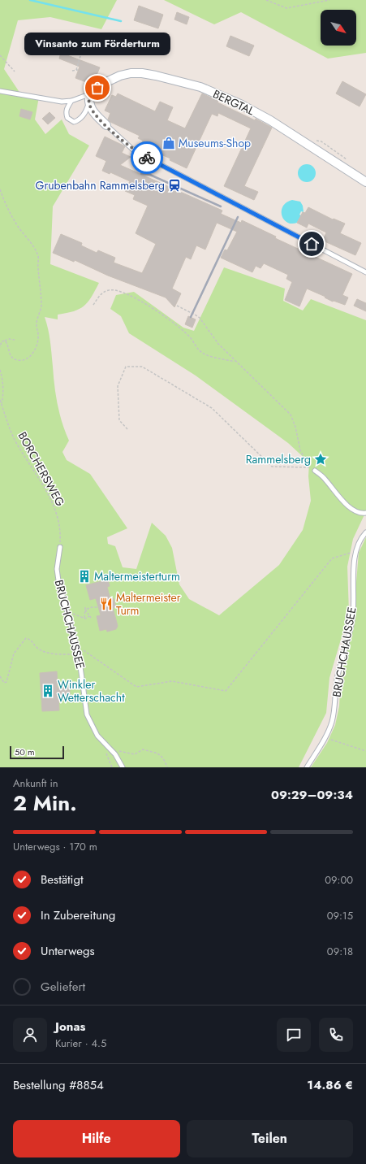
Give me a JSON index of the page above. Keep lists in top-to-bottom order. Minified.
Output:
{"streets":{"street":["BERGTAL"],"lane":["BRUCHCHAUSSEE"],"path":["BORCHERSWEG"]},"crossings":[["BORCHERSWEG","BRUCHCHAUSSEE"]],"places":{"other":["Vinsanto zum Förderturm"],"shop":["Museums-Shop"],"station":["Grubenbahn Rammelsberg"],"place":["Rammelsberg"],"building":["Maltermeisterturm","Winkler Wetterschacht"],"restaurant":["Maltermeister Turm"]},"scale_bar":"50 m","north":"bottom right","page":{"bubble":"Vinsanto zum Förderturm","scale":"50 m","heading":["2 Min.","Ankunft in","09:29–09:34"],"panel":["Jonas","Kurier · 4.5","Bestellung #8854","14.86 €"],"bar":"Unterwegs · 170 m","list":[["Bestätigt","09:00"],["In Zubereitung","09:15"],["Unterwegs","09:18"],"Geliefert"],"buttons":["Hilfe","Teilen"]}}
